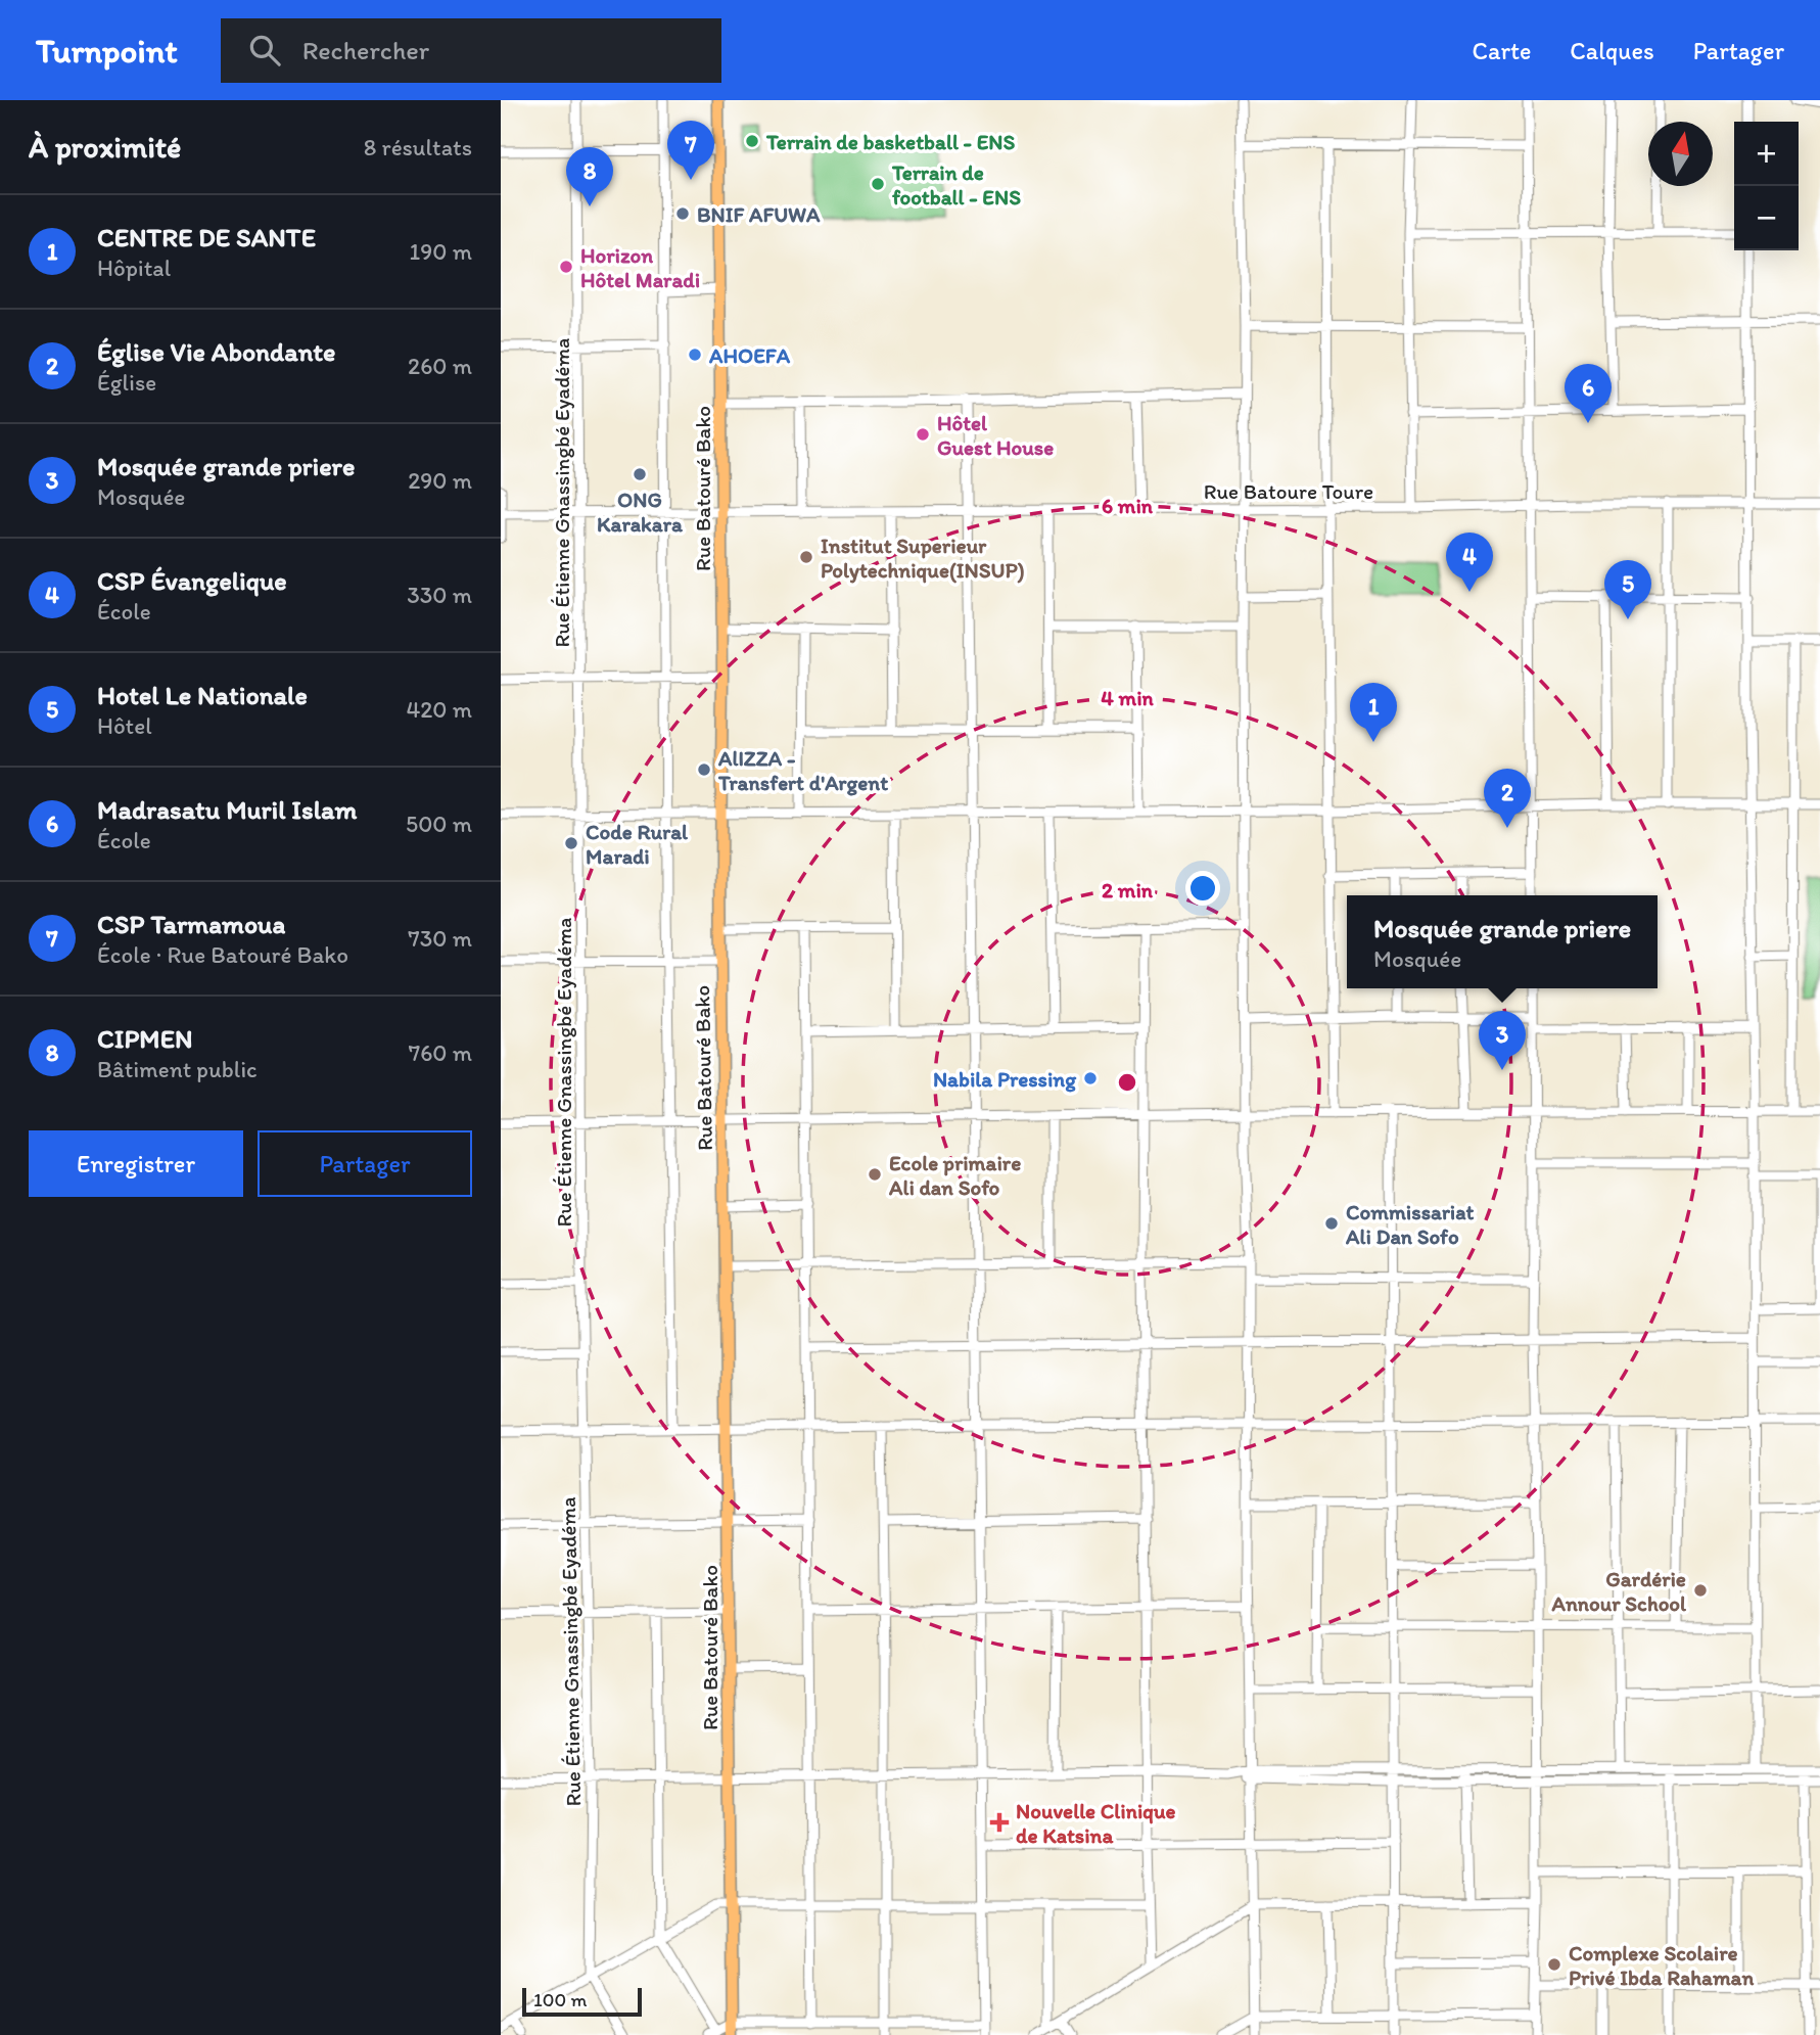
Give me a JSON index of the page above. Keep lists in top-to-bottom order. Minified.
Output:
{"streets":{"main road":["Rue Batouré Bako"],"street":["Rue Batoure Toure","Rue Étienne Gnassingbé Eyadéma"]},"crossings":[["Rue Batouré Bako","Rue Batoure Toure"],["Rue Batoure Toure","Rue Étienne Gnassingbé Eyadéma"]],"places":{"other":["Terrain de basketball - ENS","Terrain de football - ENS","BNIF AFUWA","Horizon Hôtel Maradi","AHOEFA","Hôtel Guest House","ONG Karakara","Institut Superieur Polytechnique(INSUP)","AlIZZA - Transfert d'Argent","Code Rural Maradi","Nabila Pressing","Ecole primaire Ali dan Sofo","Commissariat Ali Dan Sofo","Gardérie Annour School","Complexe Scolaire Privé Ibda Rahaman"],"health":["Nouvelle Clinique de Katsina"]},"scale_bar":"100 m","north":"top","page":{"header":"Turnpoint","search":"Rechercher","nav":["Carte","Calques","Partager"],"heading":["À proximité","8 résultats"],"pins":["7","8","6","4","5","1","2","3"],"map_buttons":["+","−"],"list":[{"mark":"1","name":"CENTRE DE SANTE","note":"Hôpital","value":"190 m"},{"mark":"2","name":"Église Vie Abondante","note":"Église","value":"260 m"},{"mark":"3","name":"Mosquée grande priere","note":"Mosquée","value":"290 m"},{"mark":"4","name":"CSP Évangelique","note":"École","value":"330 m"},{"mark":"5","name":"Hotel Le Nationale","note":"Hôtel","value":"420 m"},{"mark":"6","name":"Madrasatu Muril Islam","note":"École","value":"500 m"},{"mark":"7","name":"CSP Tarmamoua","note":"École · Rue Batouré Bako","value":"730 m"},{"mark":"8","name":"CIPMEN","note":"Bâtiment public","value":"760 m"}],"popup":["Mosquée grande priere","Mosquée"],"buttons":["Enregistrer","Partager"],"scale":"100 m"},"rings":["6 min","4 min","2 min"]}
